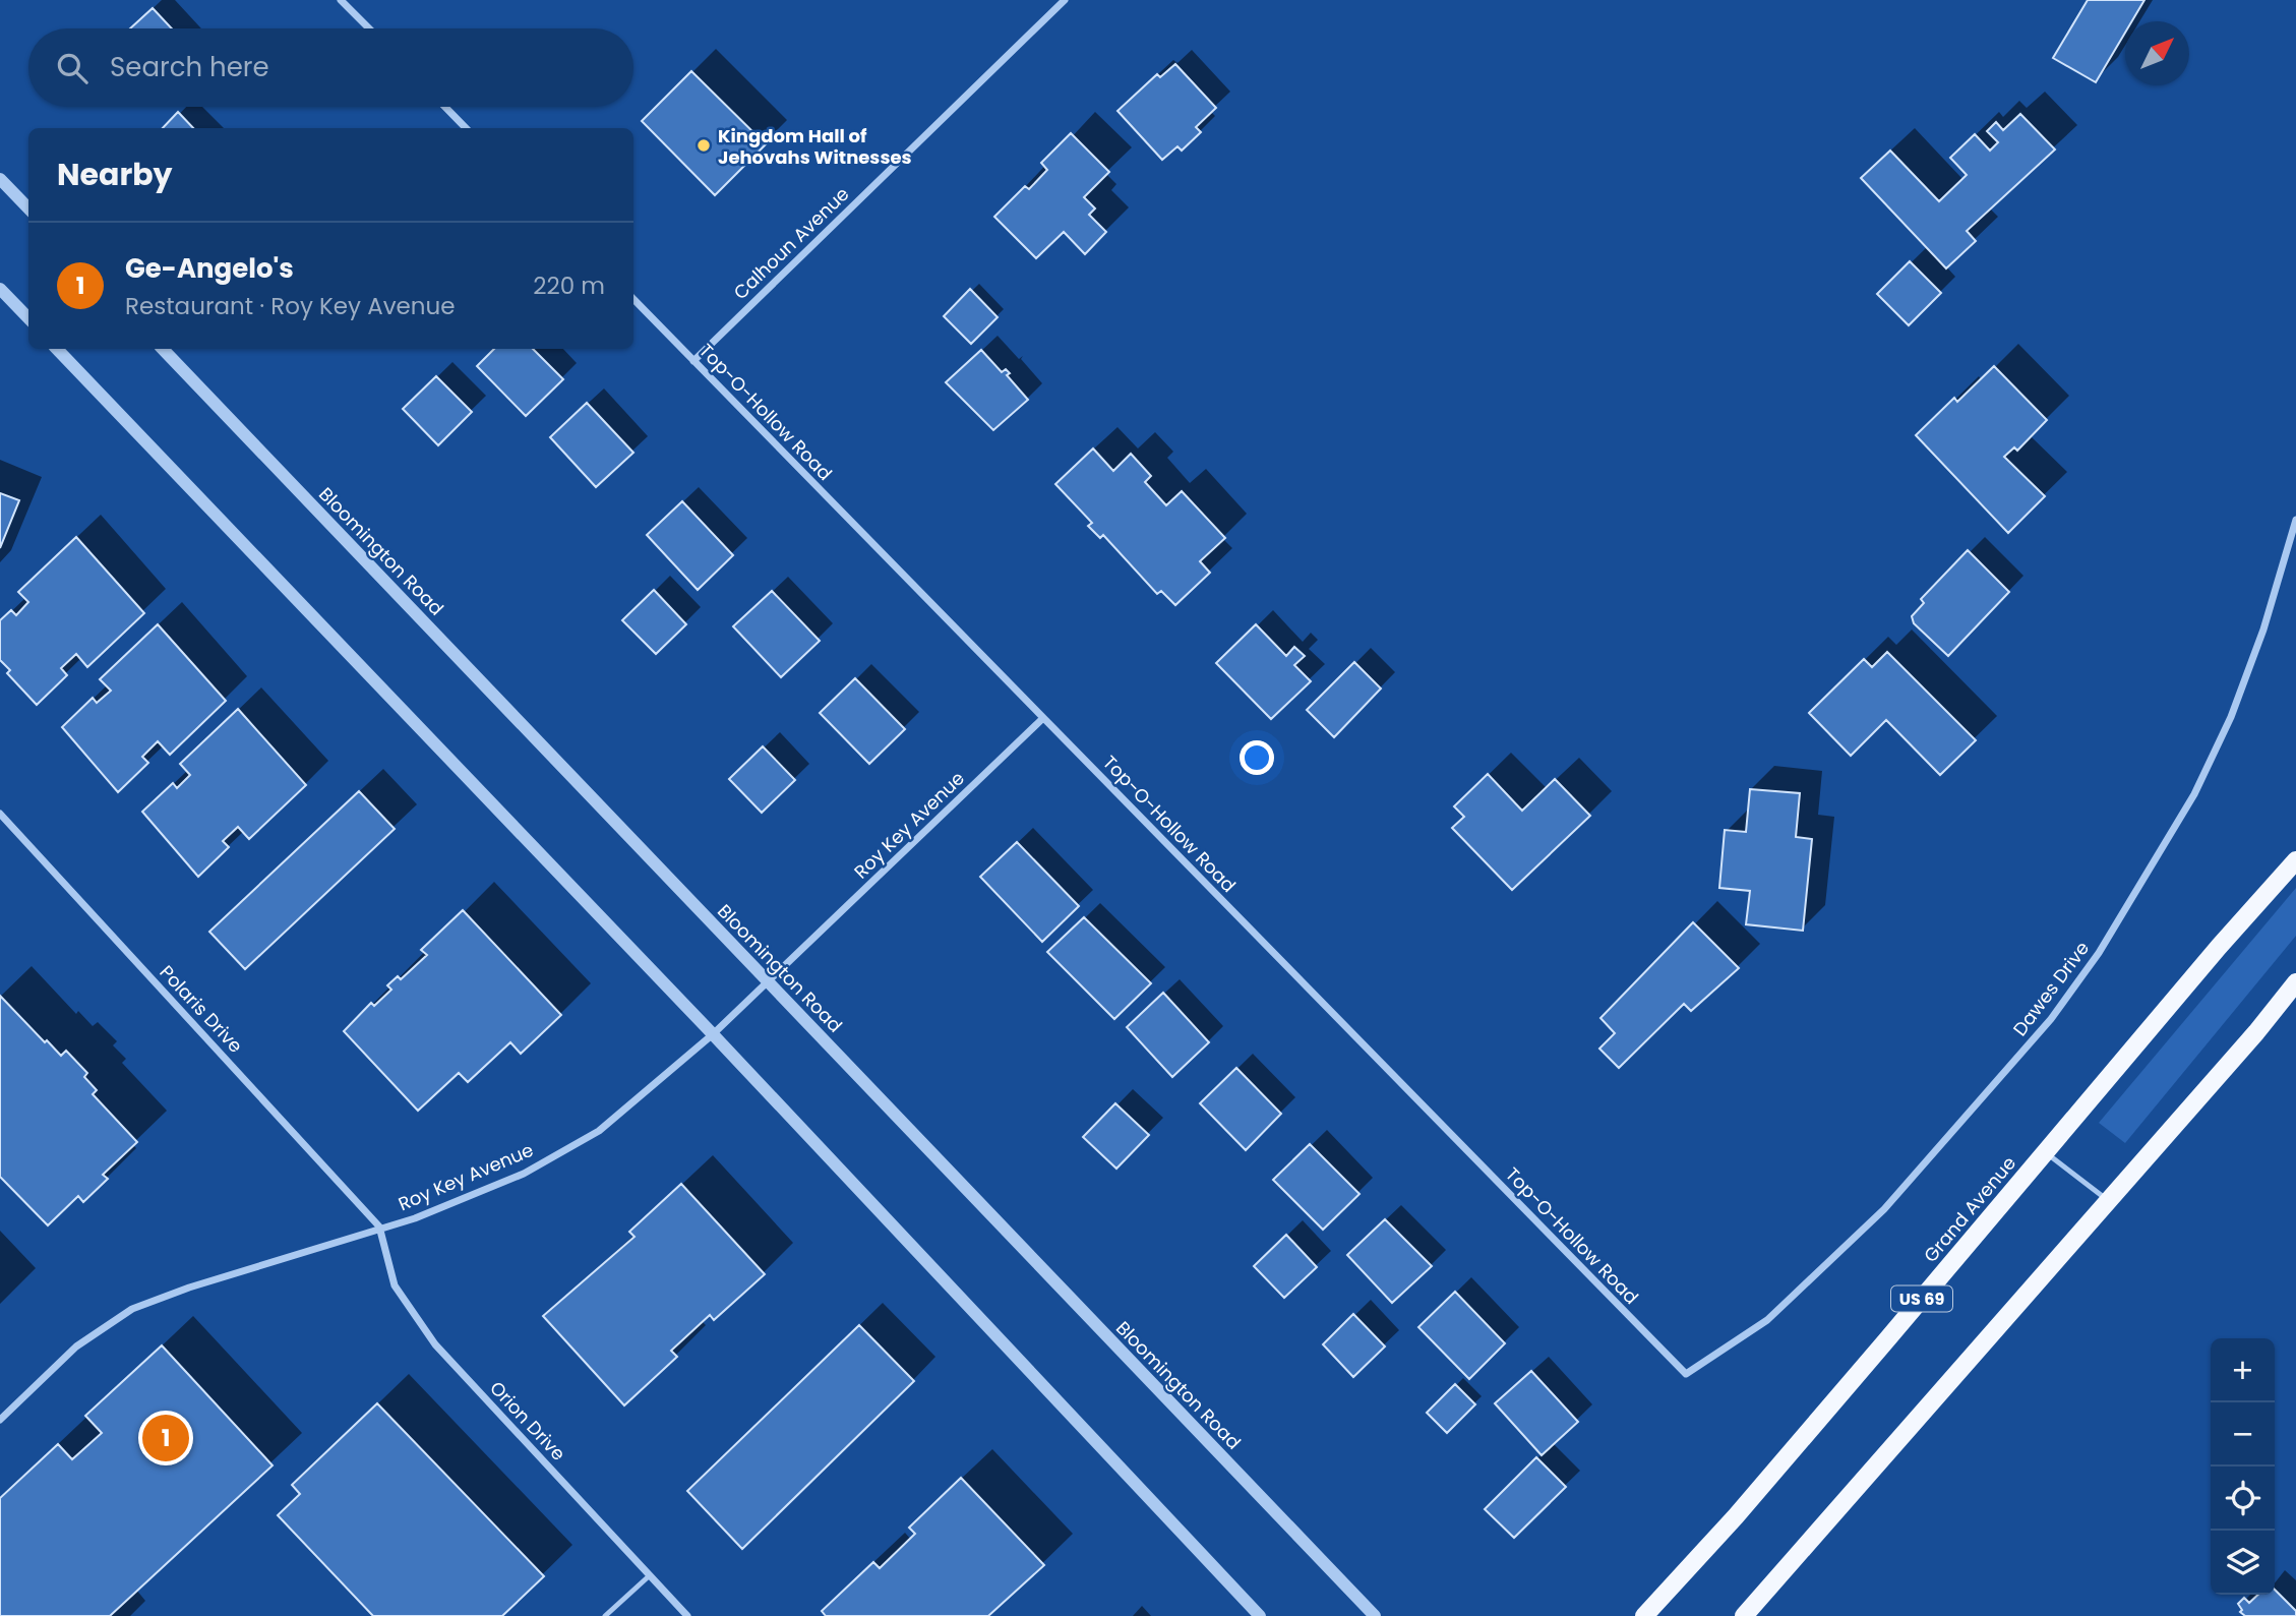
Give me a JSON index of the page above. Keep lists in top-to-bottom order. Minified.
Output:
{"streets":{"main road":["Grand Avenue","US 69"],"street":["Calhoun Avenue","Top-O-Hollow Road","Bloomington Road","Roy Key Avenue","Dawes Drive","Polaris Drive","Orion Drive"]},"crossings":[["Calhoun Avenue","Top-O-Hollow Road"],["Top-O-Hollow Road","Roy Key Avenue"],["Top-O-Hollow Road","Dawes Drive"],["Bloomington Road","Roy Key Avenue"],["Roy Key Avenue","Polaris Drive"],["Roy Key Avenue","Orion Drive"],["Polaris Drive","Orion Drive"]],"places":["Kingdom Hall of Jehovahs Witnesses"],"north":"top right","page":{"search":"Search here","heading":"Nearby","list":[{"mark":"1","name":"Ge-Angelo's","note":"Restaurant · Roy Key Avenue","value":"220 m"}],"map_buttons":["+","−"],"pins":"1"}}
